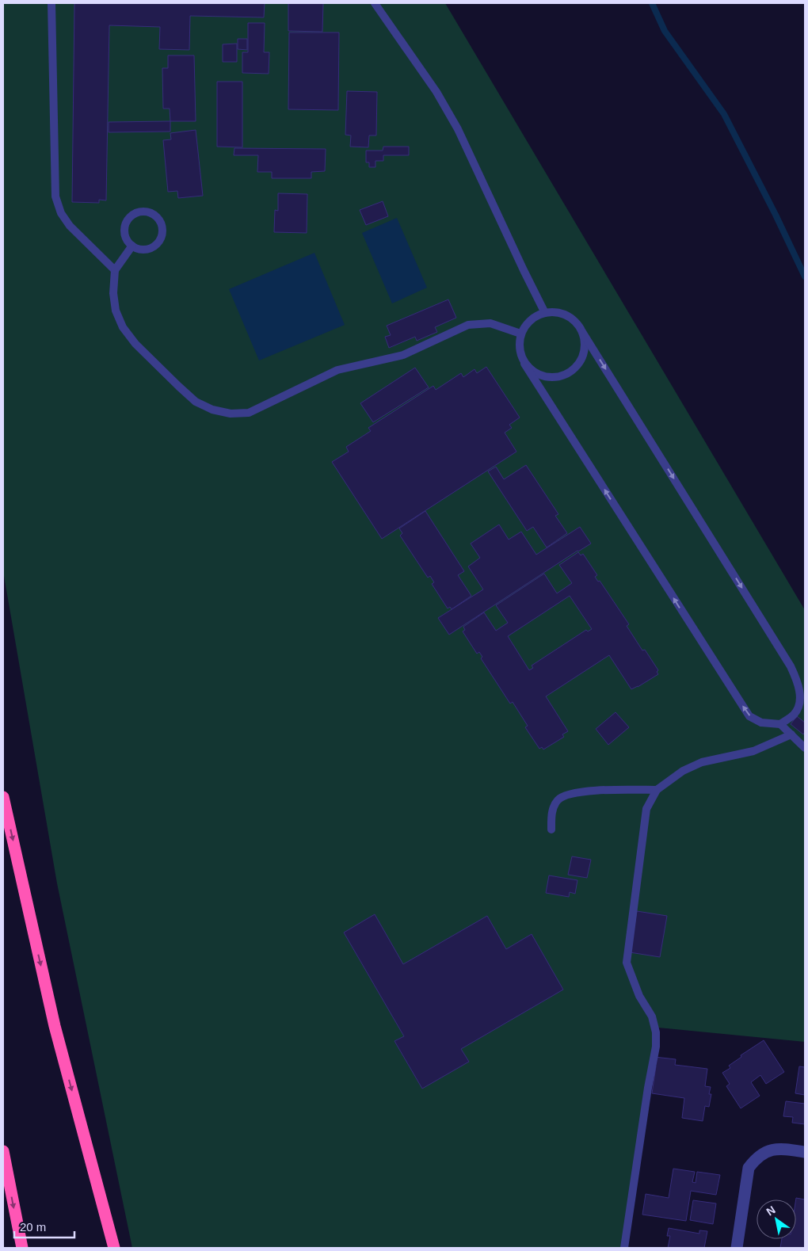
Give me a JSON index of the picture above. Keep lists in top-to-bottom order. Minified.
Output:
{"scale_bar":"20 m","north":"top left"}
